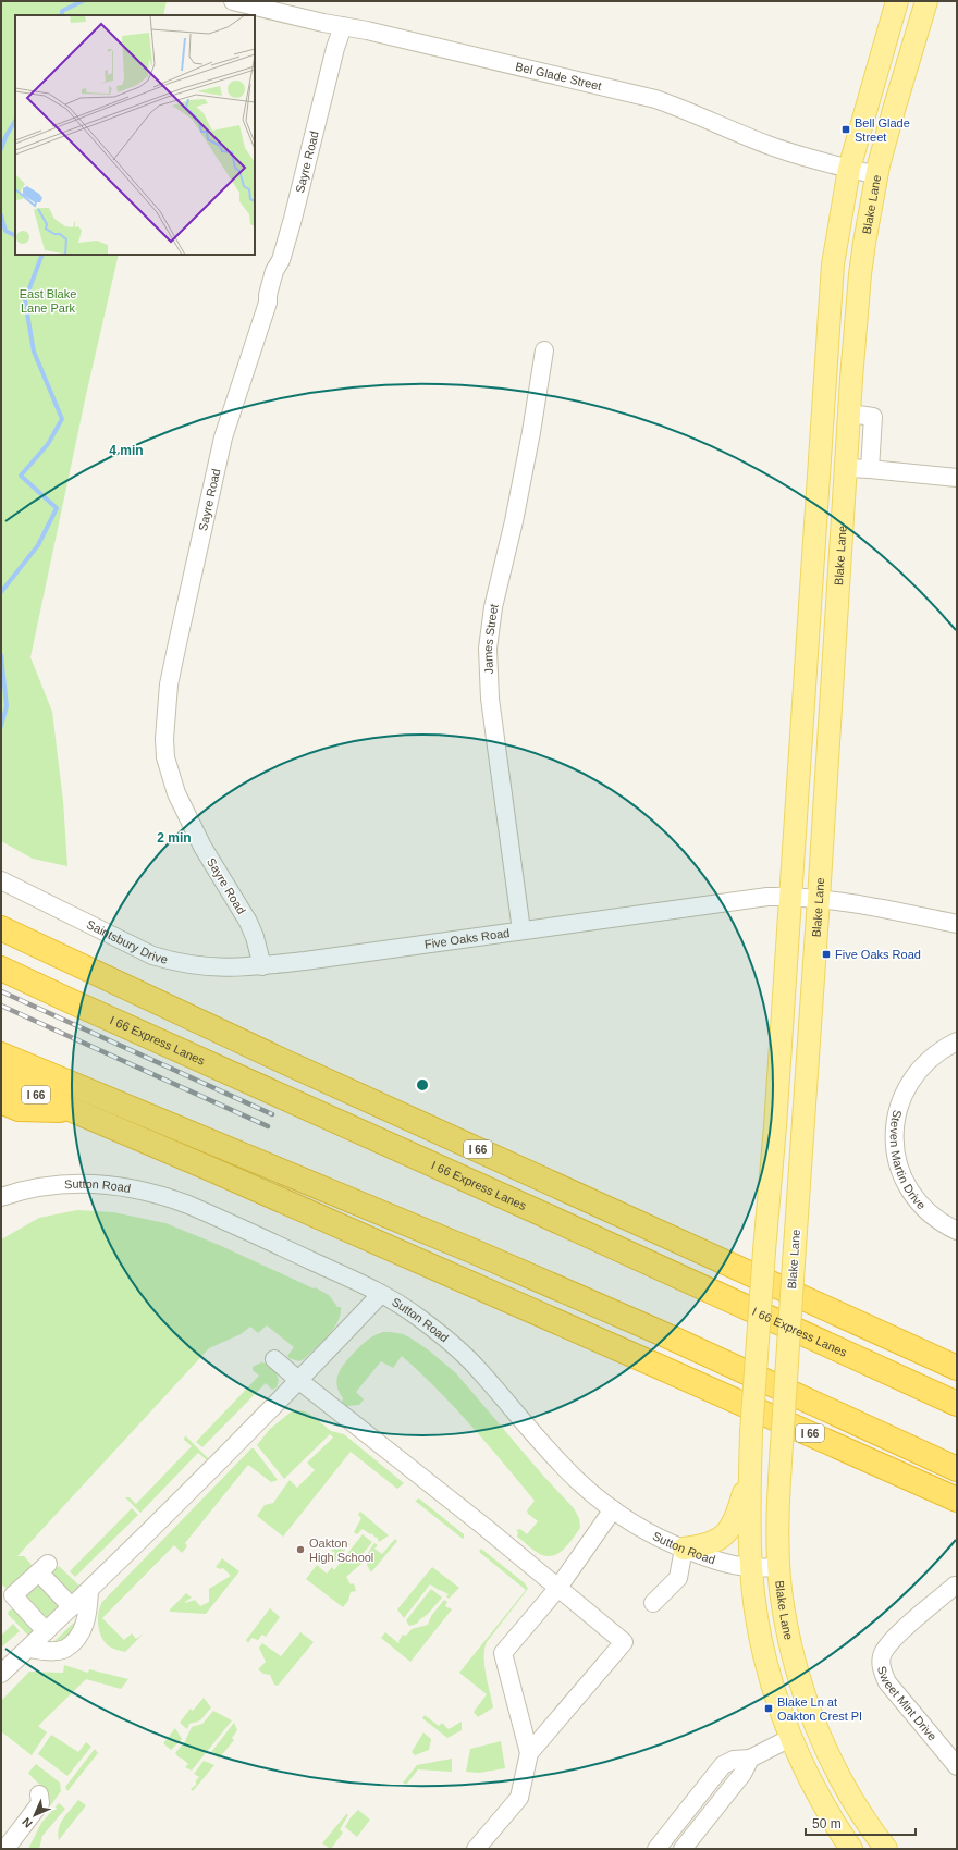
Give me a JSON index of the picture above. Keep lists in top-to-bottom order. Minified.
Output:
{"streets":{"highway":["I 66 Express Lanes","I 66"],"main road":["Blake Lane"],"street":["Bel Glade Street","Sayre Road","James Street","Five Oaks Road","Saintsbury Drive","Steven Martin Drive","Sutton Road","Sweet Mint Drive"]},"crossings":[["Bel Glade Street","Sayre Road"],["Bel Glade Street","Blake Lane"],["Sayre Road","Five Oaks Road"],["Sayre Road","Saintsbury Drive"],["Blake Lane","Five Oaks Road"],["Blake Lane","Sutton Road"],["James Street","Five Oaks Road"],["Five Oaks Road","Saintsbury Drive"]],"parks":["East Blake Lane Park"],"places":{"transit":["Bell Glade Street","Five Oaks Road","Blake Ln at Oakton Crest Pl"],"other":["Oakton High School"]},"scale_bar":"50 m","north":"bottom left","rings":["4 min","2 min"]}
